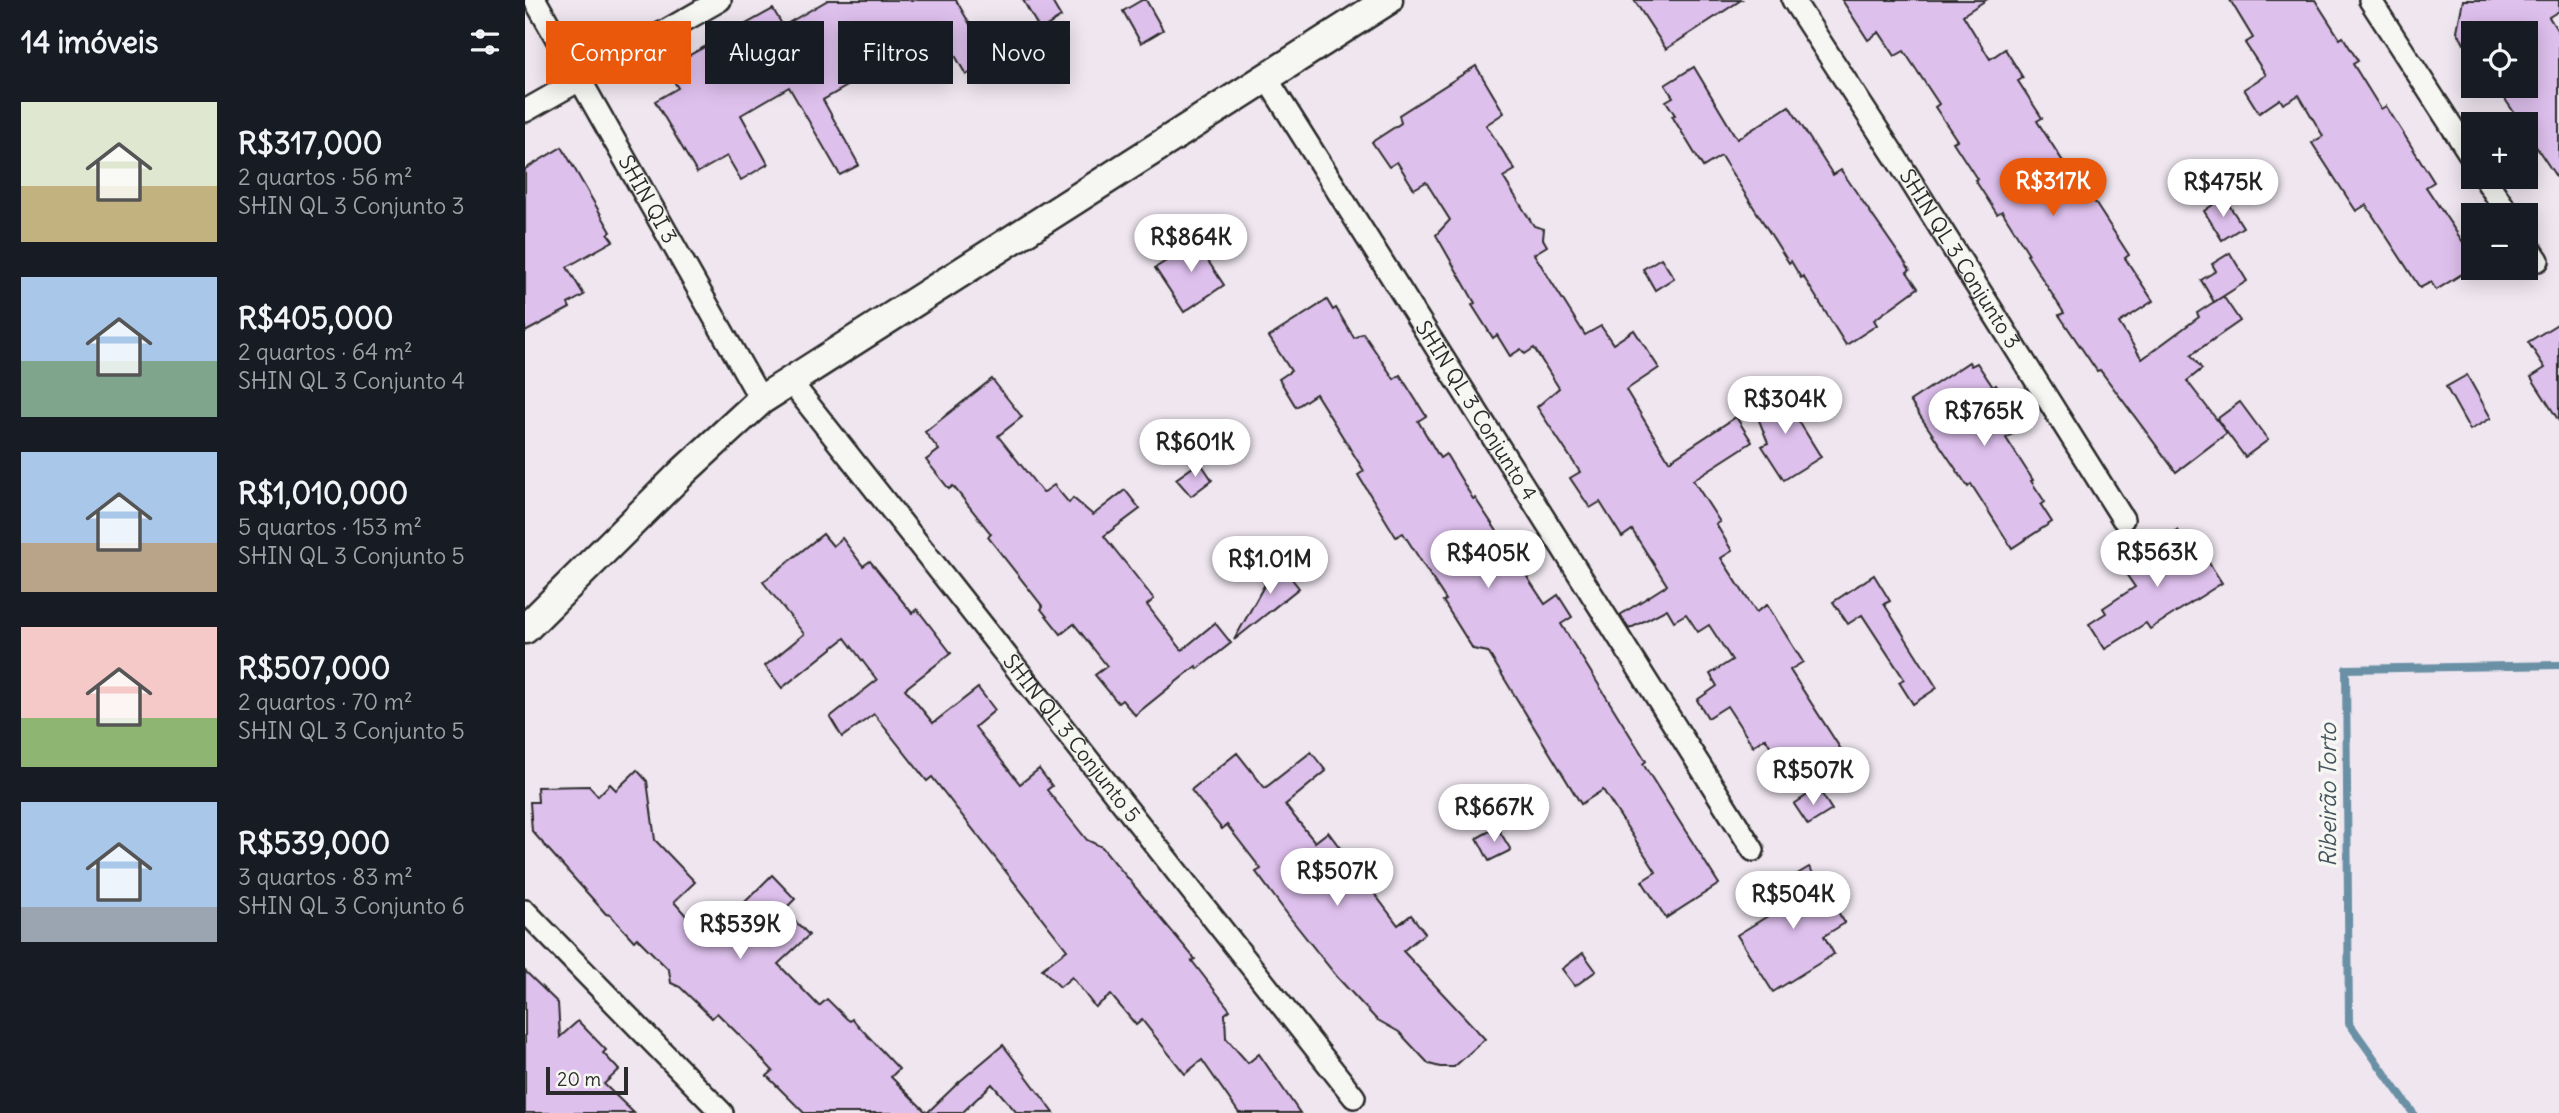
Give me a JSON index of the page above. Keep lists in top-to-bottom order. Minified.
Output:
{"streets":{"street":["SHIN QI 3","SHIN QL 3 Conjunto 3","SHIN QL 3 Conjunto 4","SHIN QL 3 Conjunto 5"]},"water":["Ribeirão Torto"],"scale_bar":"20 m","page":{"heading":"14 imóveis","map_buttons":["+","−"],"chip":["Comprar","Alugar","Filtros","Novo"],"list":[{"name":"R$317,000","note":"2 quartos · 56 m² · SHIN QL 3 Conjunto 3"},{"name":"R$405,000","note":"2 quartos · 64 m² · SHIN QL 3 Conjunto 4"},{"name":"R$1,010,000","note":"5 quartos · 153 m² · SHIN QL 3 Conjunto 5"},{"name":"R$507,000","note":"2 quartos · 70 m² · SHIN QL 3 Conjunto 5"},{"name":"R$539,000","note":"3 quartos · 83 m² · SHIN QL 3 Conjunto 6"}],"price":["R$317K","R$475K","R$864K","R$304K","R$765K","R$601K","R$563K","R$405K","R$1.01M","R$507K","R$667K","R$507K","R$504K","R$539K"],"scale":"20 m"}}
